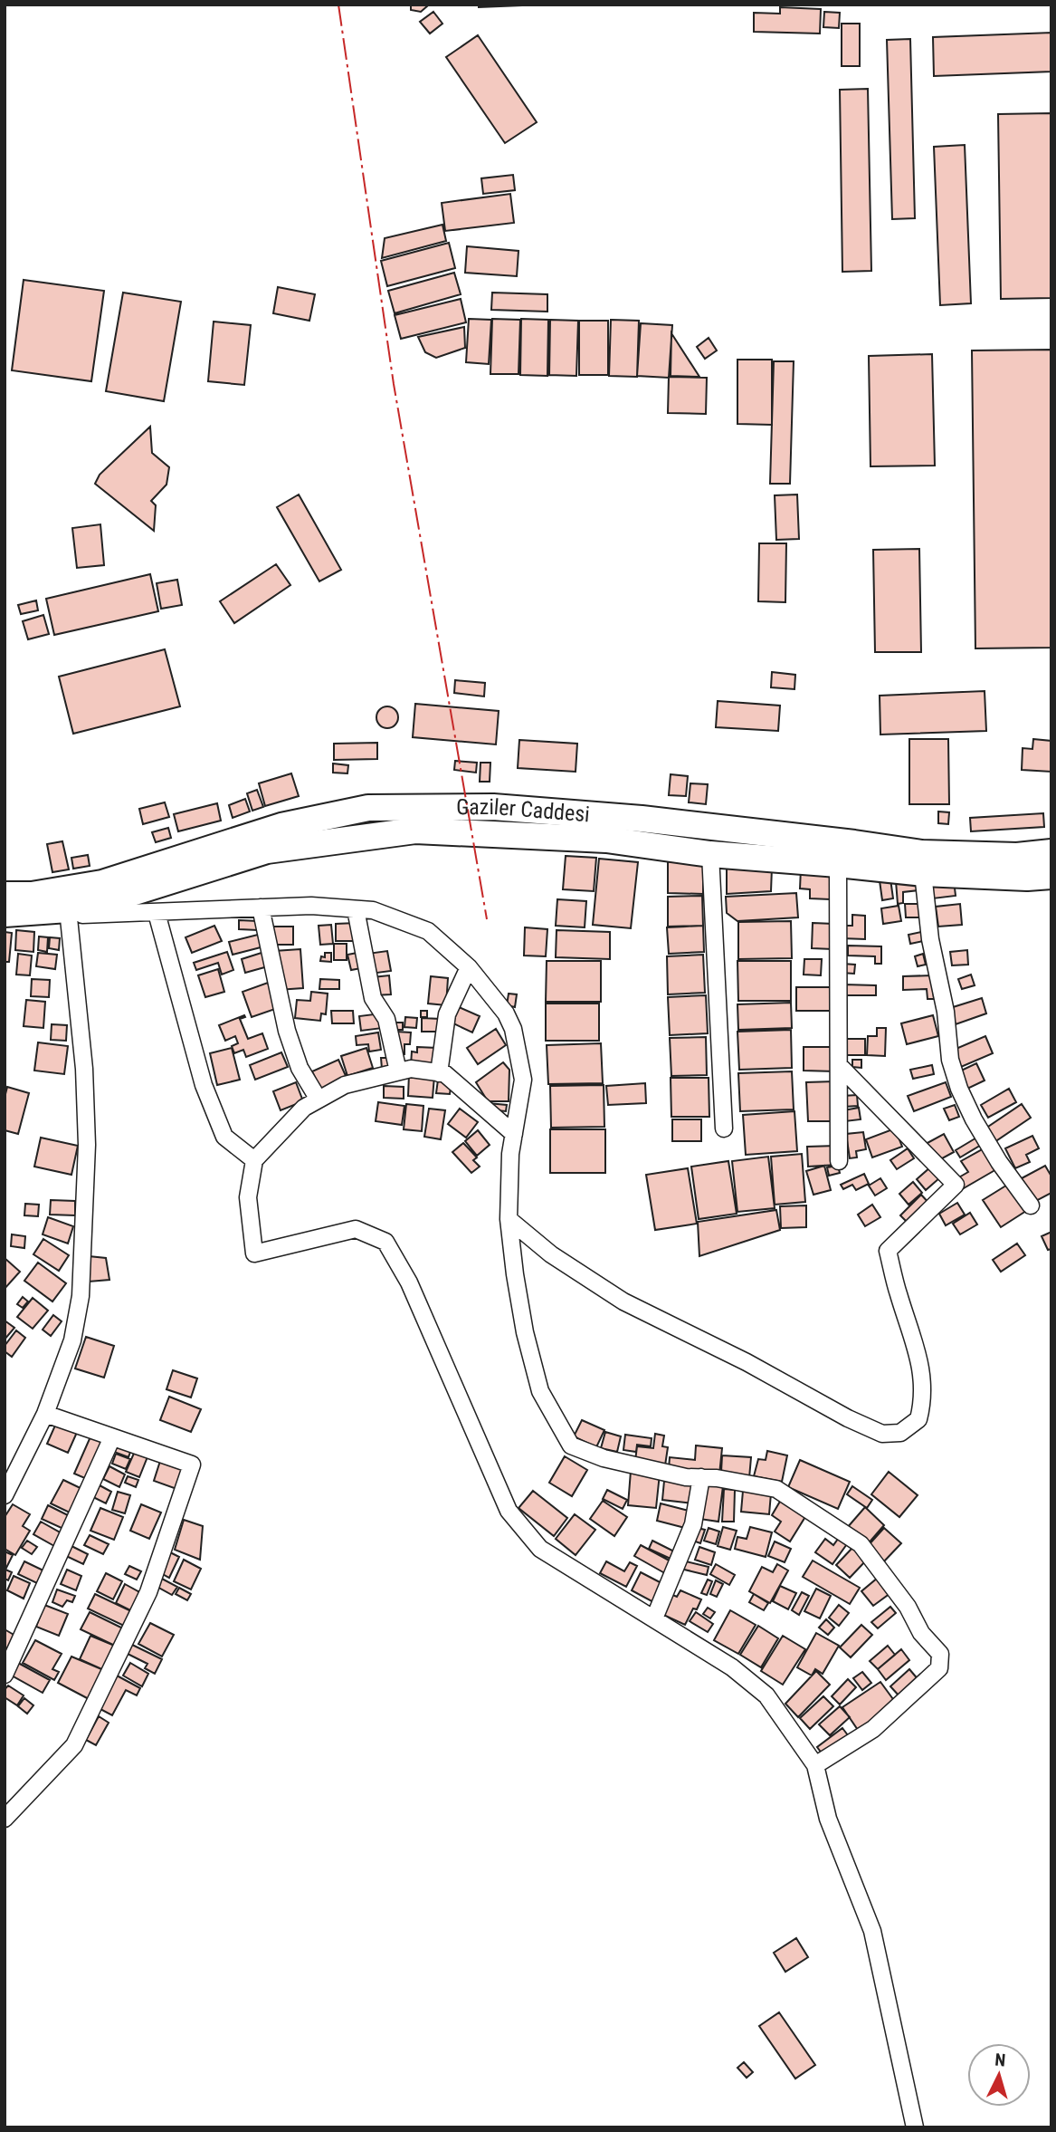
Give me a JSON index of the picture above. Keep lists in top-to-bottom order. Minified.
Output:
{"streets":{"main road":["Gaziler Caddesi"]},"north":"top"}
